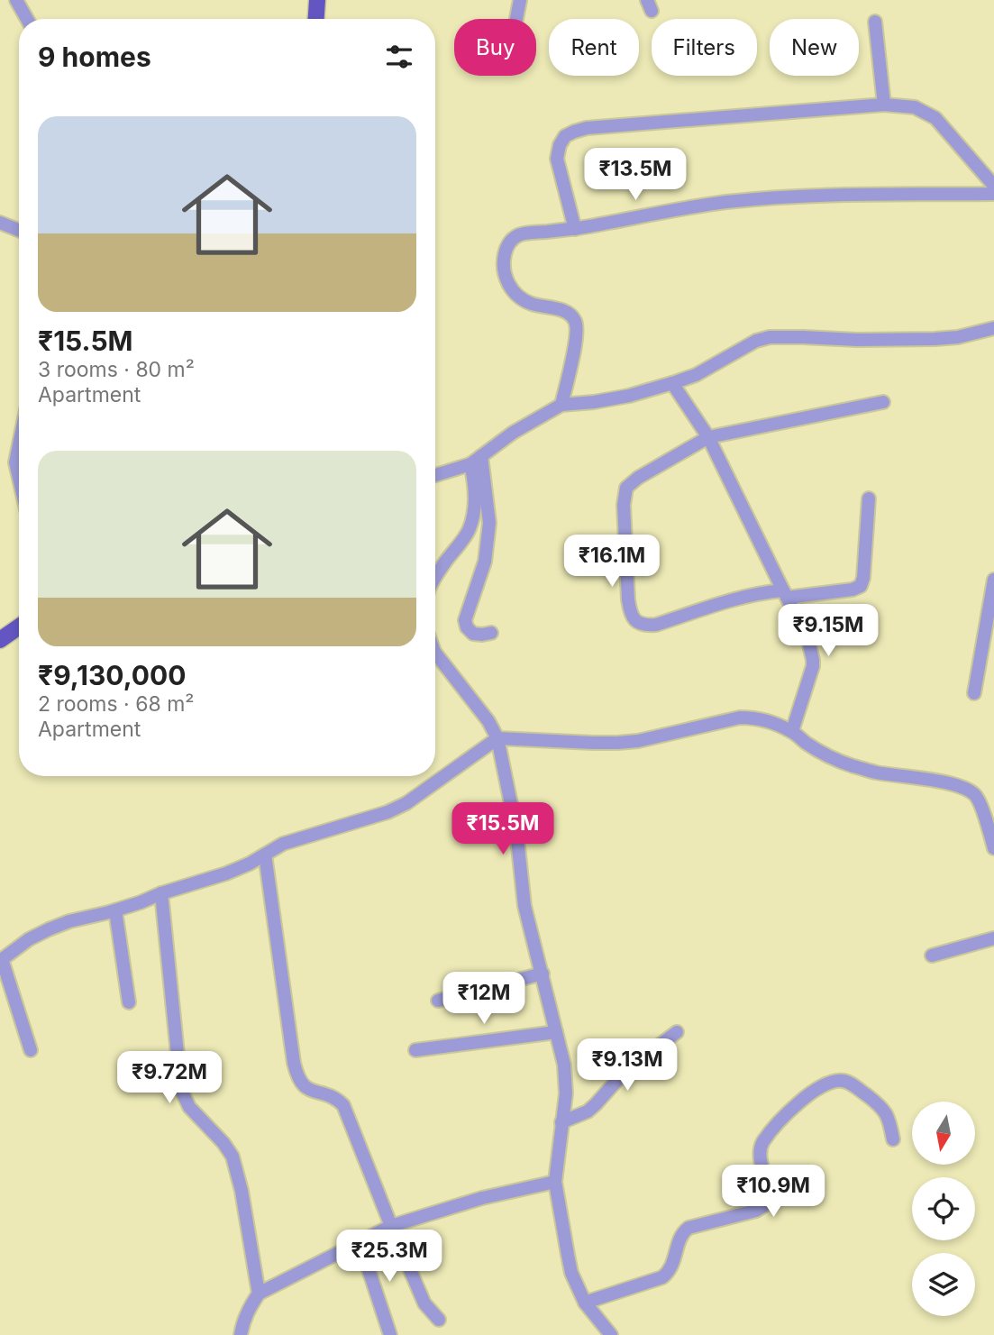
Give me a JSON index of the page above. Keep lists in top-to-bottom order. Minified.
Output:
{"north":"bottom","page":{"chip":["Buy","Rent","Filters","New"],"heading":"9 homes","list":[{"name":"₹15.5M","note":"3 rooms · 80 m² · Apartment"},{"name":"₹9,130,000","note":"2 rooms · 68 m² · Apartment"}],"price":["₹13.5M","₹16.1M","₹9.15M","₹15.5M","₹12M","₹9.13M","₹9.72M","₹10.9M","₹25.3M"]}}
